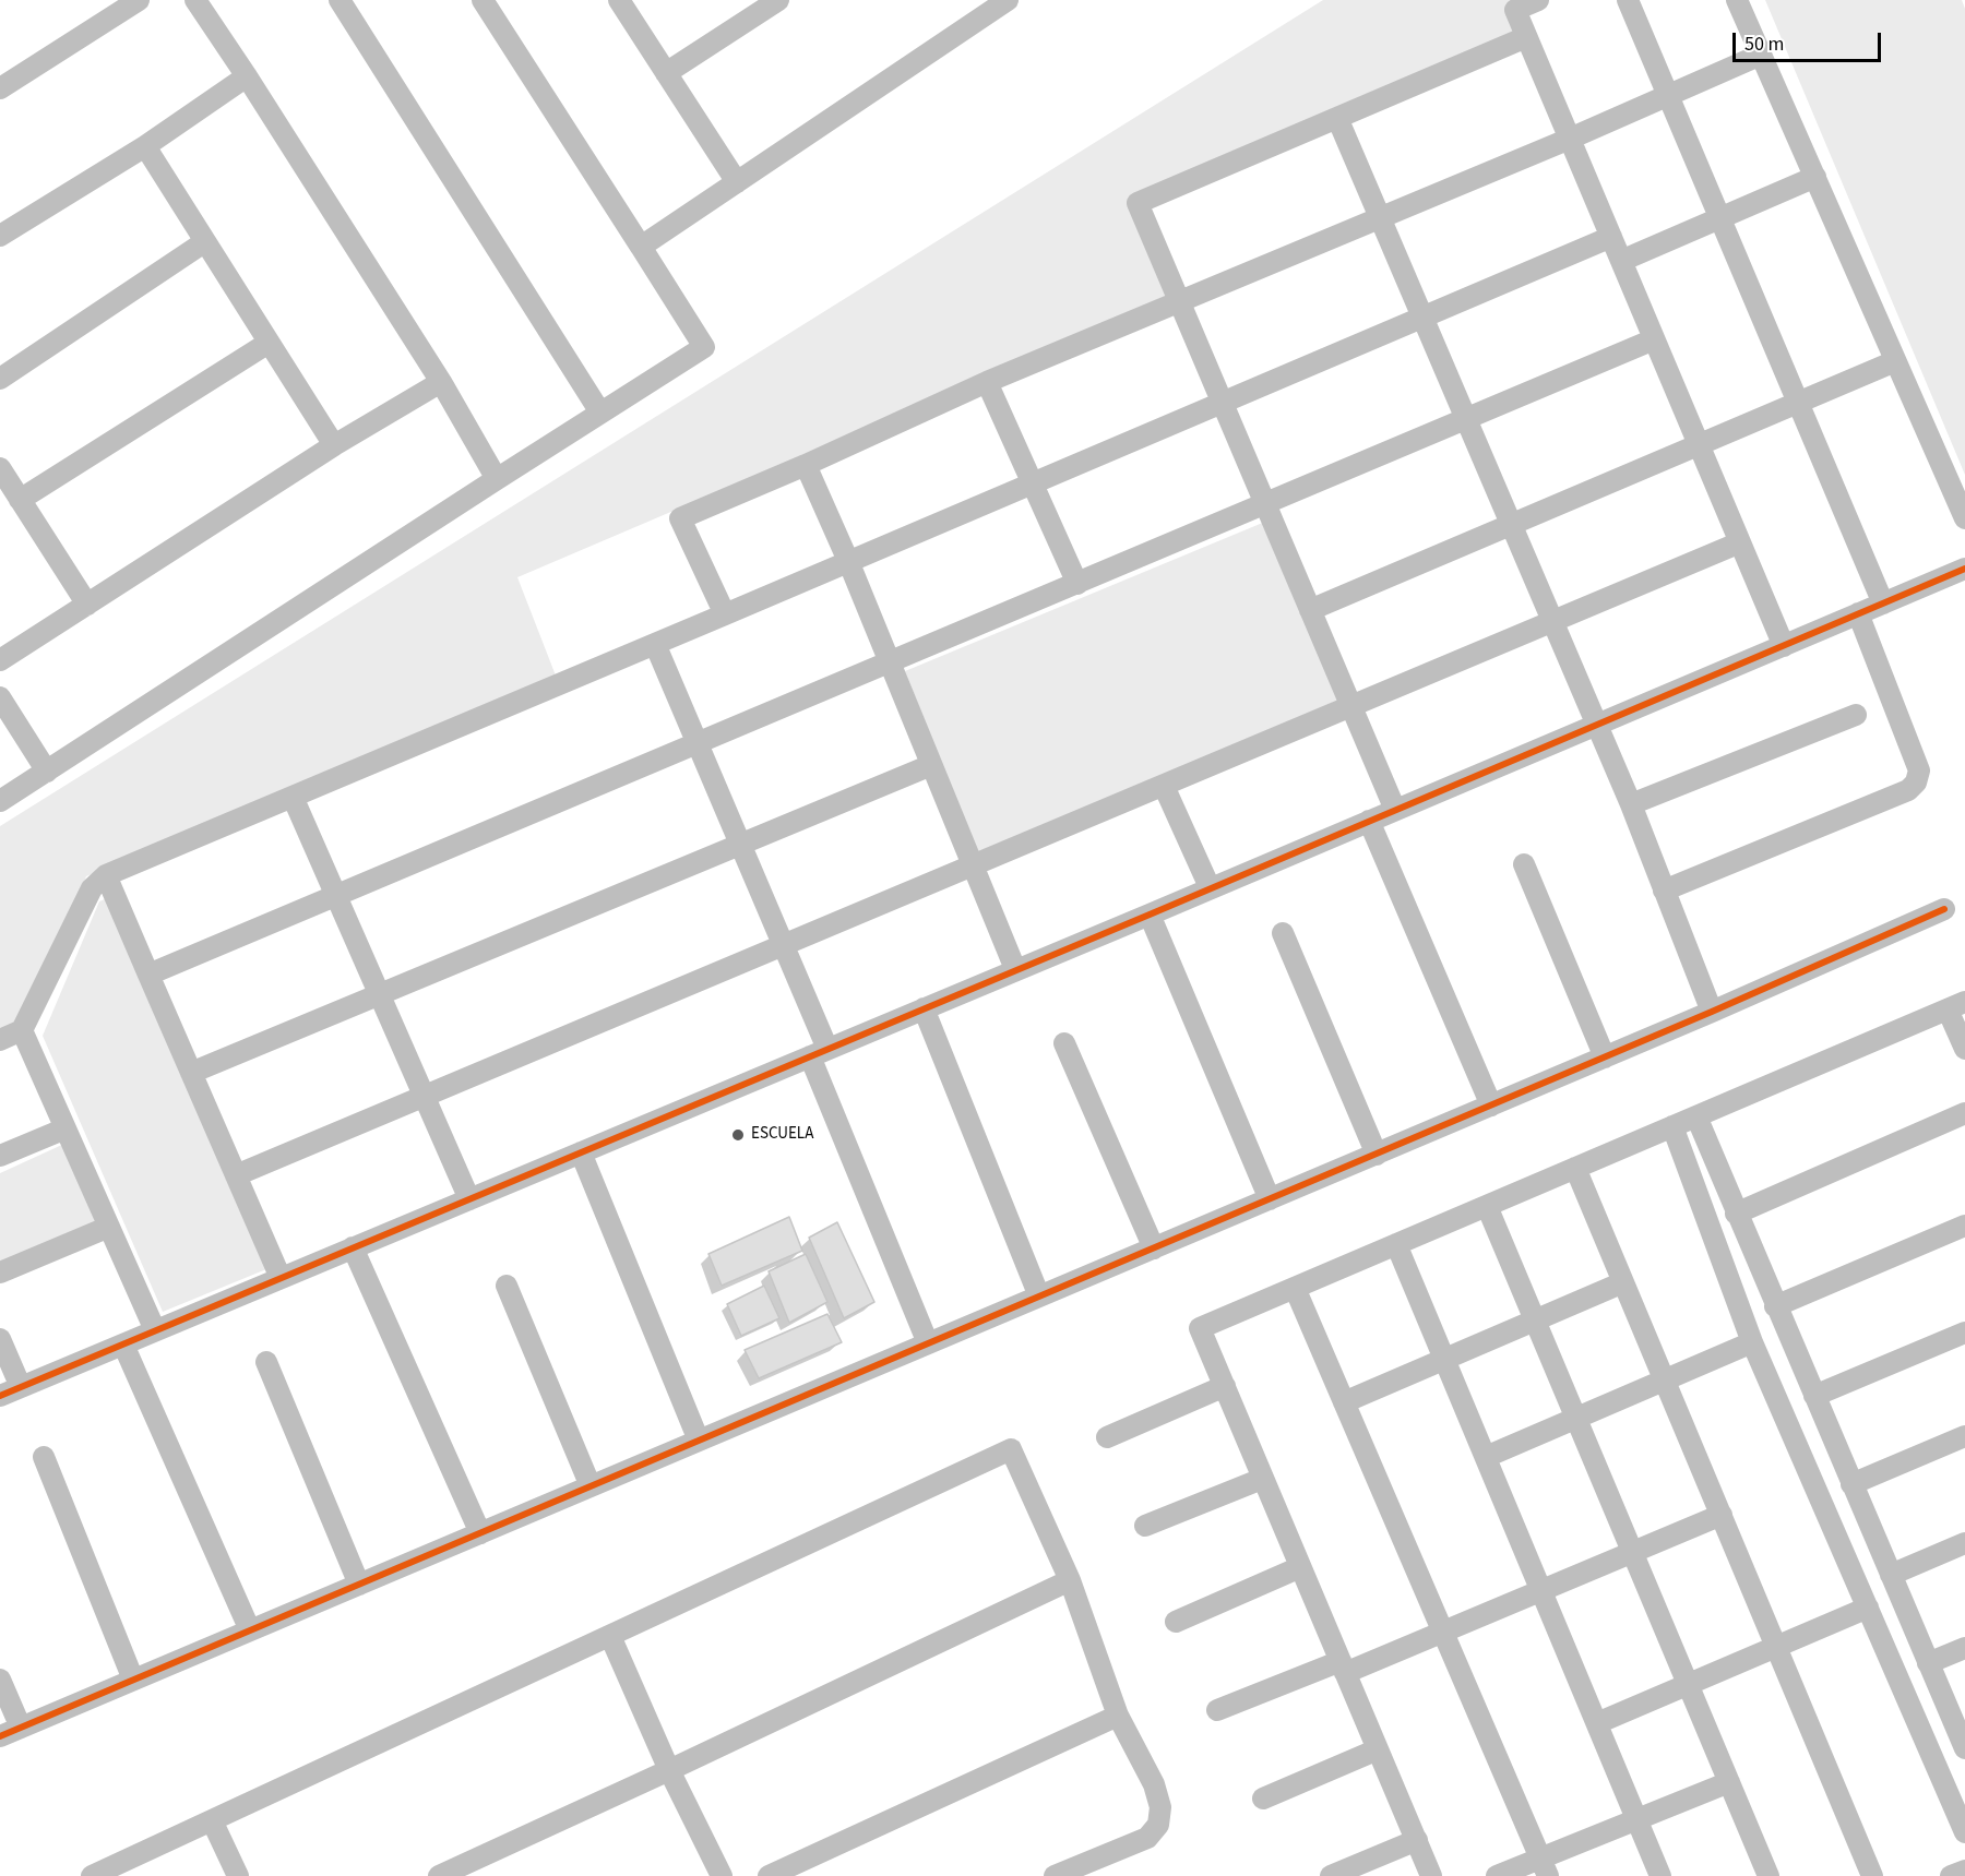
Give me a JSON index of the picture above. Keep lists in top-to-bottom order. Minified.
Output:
{"places":["ESCUELA"],"scale_bar":"50 m"}
